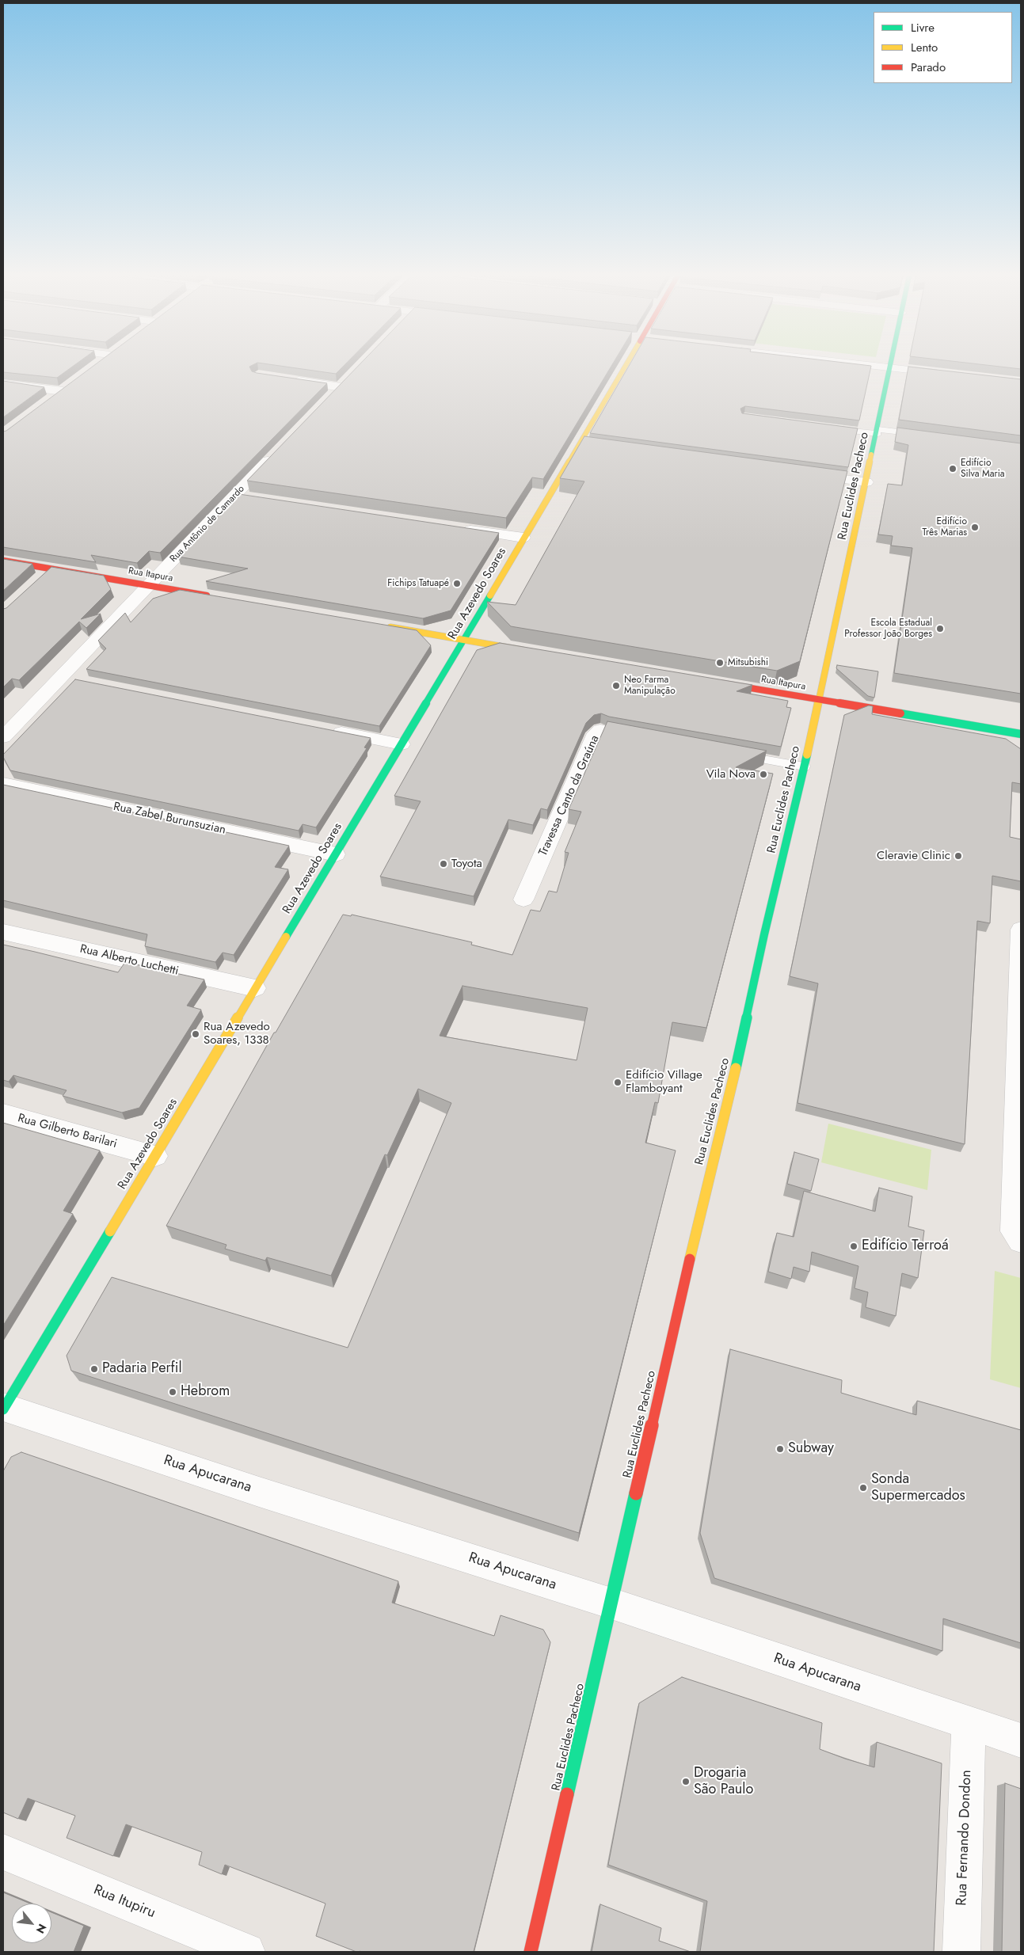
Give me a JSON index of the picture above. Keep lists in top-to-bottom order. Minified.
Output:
{"streets":{"street":["Rua Euclides Pacheco","Rua Antônio de Camardo","Rua Itapura","Rua Azevedo Soares","Travessa Canto da Graúna","Rua Zabel Burunsuzian","Rua Alberto Luchetti","Rua Gilberto Barilari","Rua Apucarana","Rua Fernando Dondon","Rua Itupiru"]},"crossings":[["Rua Euclides Pacheco","Rua Itapura"],["Rua Euclides Pacheco","Rua Apucarana"],["Rua Antônio de Camardo","Rua Itapura"],["Rua Azevedo Soares","Rua Zabel Burunsuzian"],["Rua Azevedo Soares","Rua Alberto Luchetti"],["Rua Azevedo Soares","Rua Gilberto Barilari"],["Rua Azevedo Soares","Rua Apucarana"],["Rua Apucarana","Rua Fernando Dondon"]],"places":["Edifício Silva Maria","Edifício Três Marias","Fichips Tatuapé","Escola Estadual Professor João Borges","Mitsubishi","Neo Farma Manipulação","Vila Nova","Cleravie Clinic","Toyota","Rua Azevedo Soares, 1338","Edifício Village Flamboyant","Edifício Terroá","Padaria Perfil","Hebrom","Subway","Sonda Supermercados","Drogaria São Paulo"],"legend":["Livre","Lento","Parado"],"north":"bottom right"}
